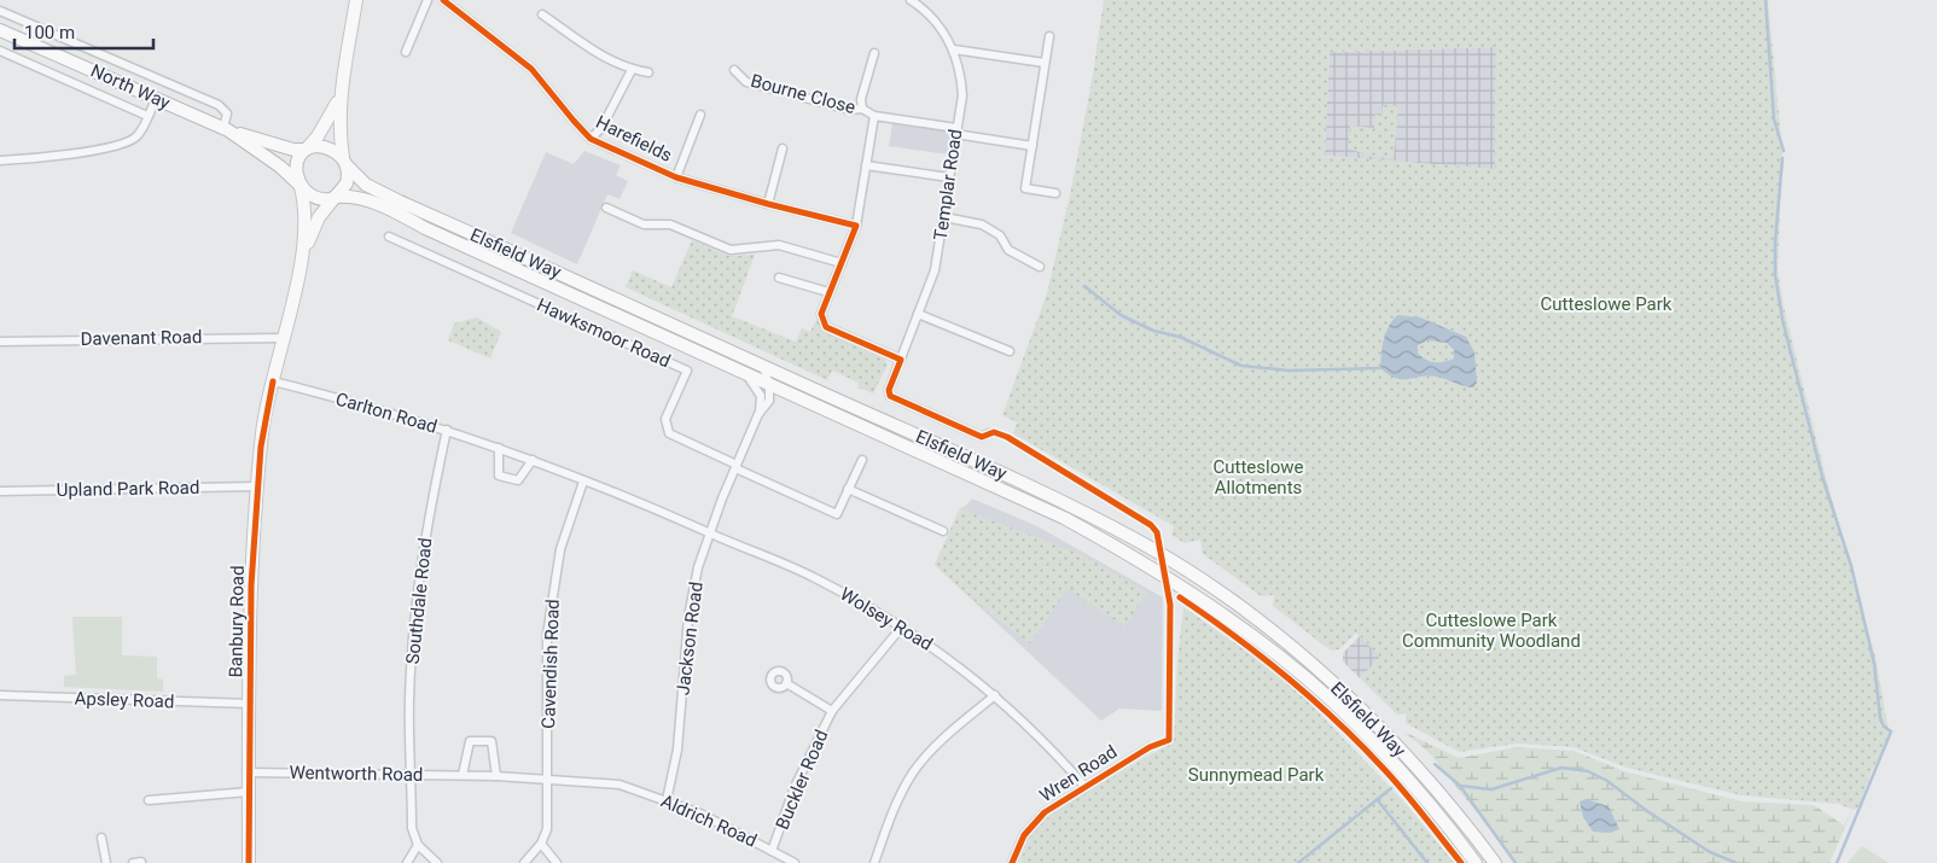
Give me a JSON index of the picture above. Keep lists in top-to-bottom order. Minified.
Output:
{"streets":{"main road":["North Way","Elsfield Way","Banbury Road"],"street":["Bourne Close","Harefields","Templar Road","Hawksmoor Road","Davenant Road","Carlton Road","Upland Park Road","Southdale Road","Wolsey Road","Jackson Road","Cavendish Road","Apsley Road","Wentworth Road","Wren Road","Buckler Road","Aldrich Road"]},"crossings":[["North Way","Elsfield Way"],["North Way","Banbury Road"],["Elsfield Way","Banbury Road"],["Elsfield Way","Jackson Road"],["Hawksmoor Road","Jackson Road"],["Davenant Road","Banbury Road"],["Carlton Road","Southdale Road"],["Carlton Road","Wolsey Road"],["Carlton Road","Banbury Road"],["Carlton Road","Cavendish Road"],["Upland Park Road","Banbury Road"],["Southdale Road","Wentworth Road"],["Wolsey Road","Jackson Road"],["Wolsey Road","Wren Road"],["Wolsey Road","Buckler Road"],["Banbury Road","Apsley Road"],["Banbury Road","Wentworth Road"],["Jackson Road","Aldrich Road"],["Cavendish Road","Wentworth Road"],["Wentworth Road","Aldrich Road"],["Buckler Road","Aldrich Road"]],"parks":["Cutteslowe Park","Cutteslowe Allotments","Cutteslowe Park Community Woodland","Sunnymead Park"],"scale_bar":"100 m"}
